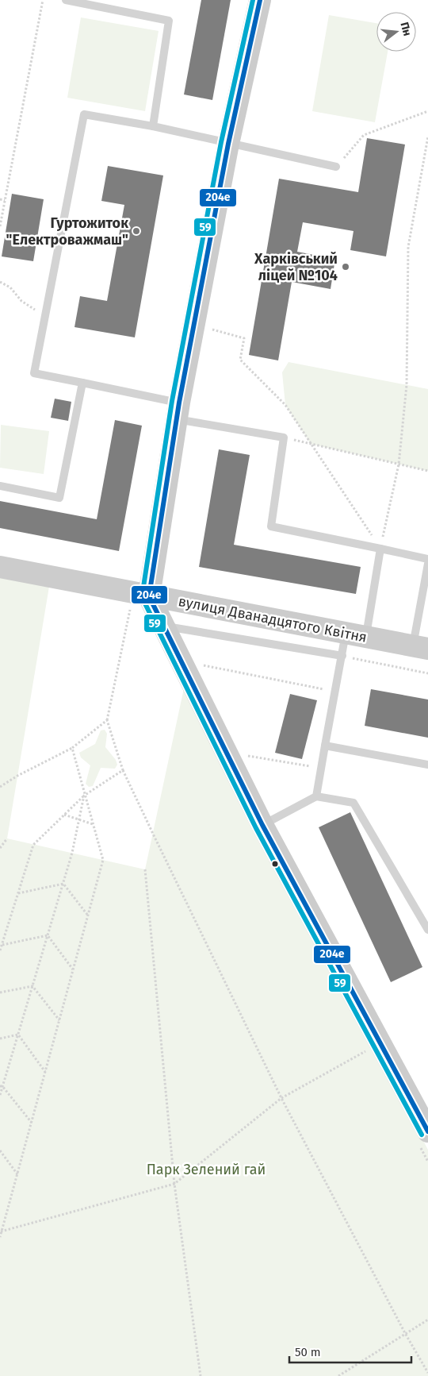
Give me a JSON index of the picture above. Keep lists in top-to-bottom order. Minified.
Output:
{"streets":{"street":["вулиця Дванадцятого Квітня"]},"parks":["Парк Зелений гай"],"places":["Гуртожиток \"Електроважмаш\"","Харківський ліцей №104"],"lines":["transit line 204е","transit line 59"],"scale_bar":"50 m","north":"right"}
